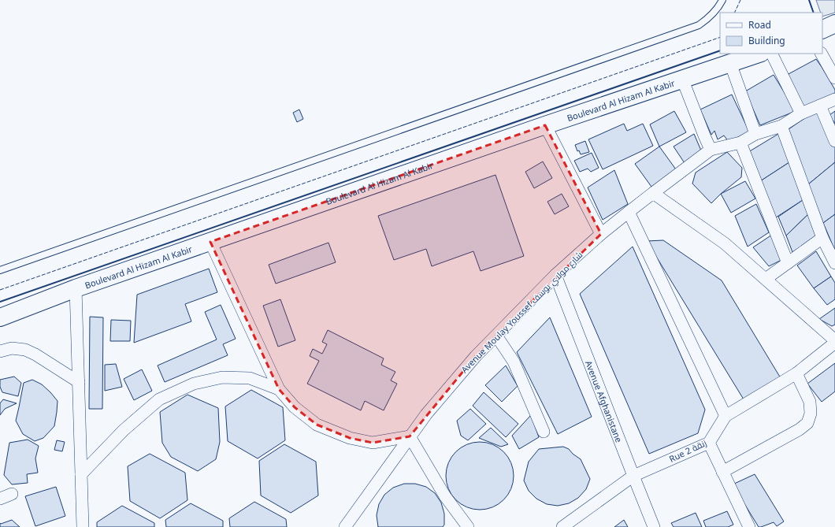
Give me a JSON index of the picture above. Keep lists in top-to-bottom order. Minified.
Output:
{"streets":{"main road":["Boulevard Al Hizam Al Kabir"],"street":["Avenue Moulay Youssef شارع مولاي يوسف","Avenue Afghanistane","Rue 2 زنقة"]},"crossings":[["Avenue Moulay Youssef شارع مولاي يوسف","Avenue Afghanistane"],["Avenue Afghanistane","Rue 2 زنقة"]],"legend":["Road","Building"]}
